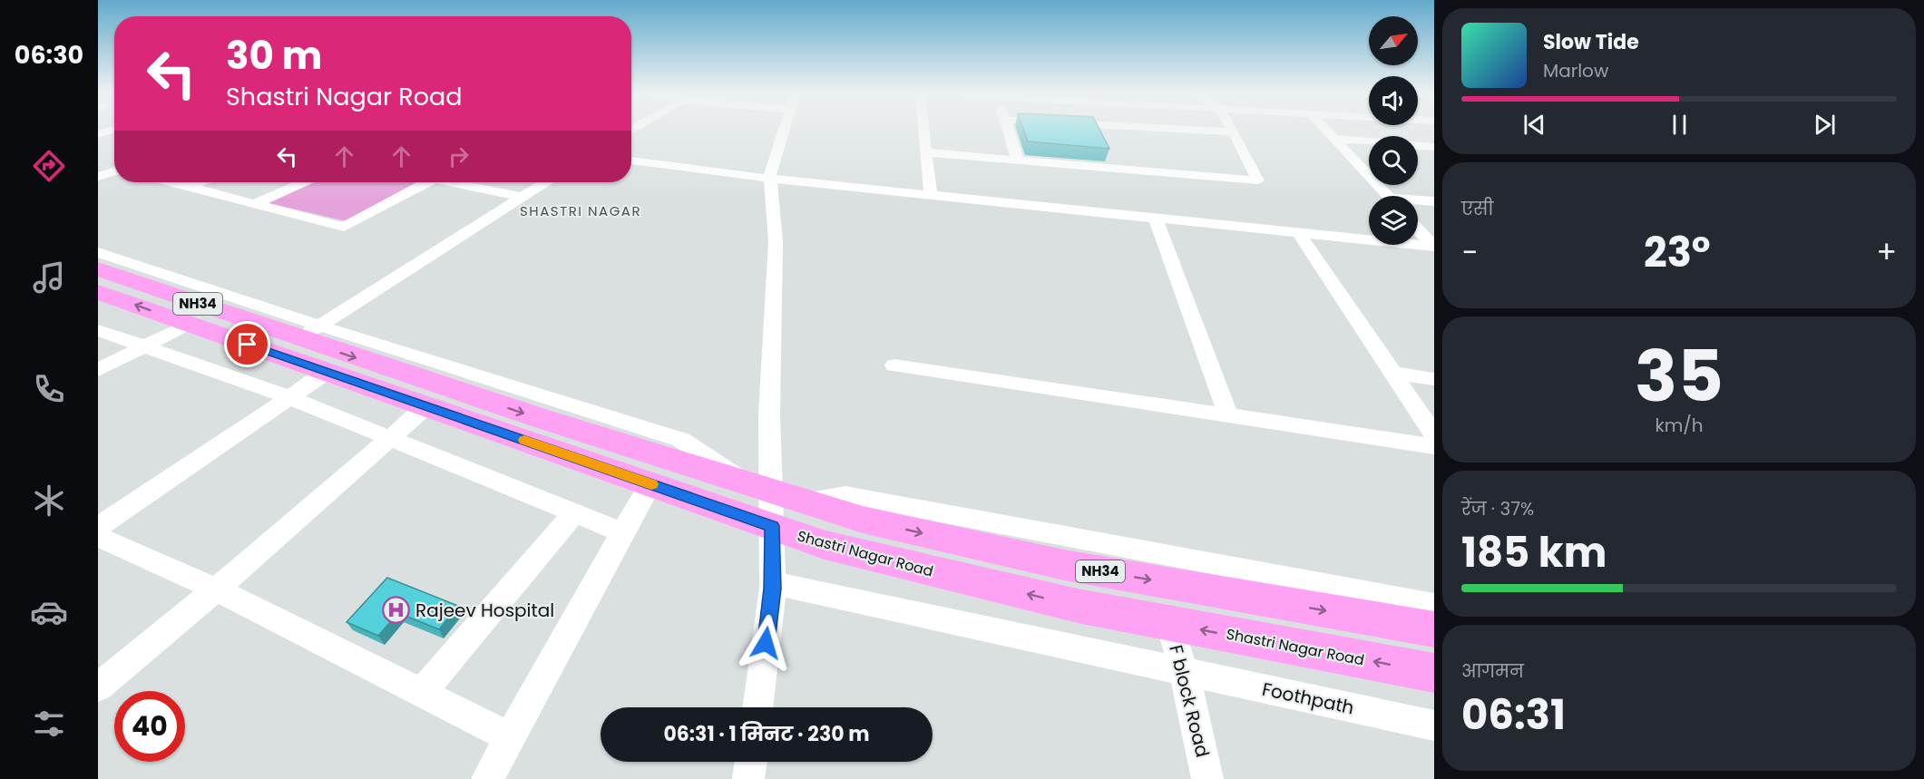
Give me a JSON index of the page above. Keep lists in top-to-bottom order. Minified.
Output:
{"streets":{"highway":["NH34","Shastri Nagar Road"],"street":["Foothpath","F block Road"]},"crossings":[["NH34","Shastri Nagar Road"],["Shastri Nagar Road","F block Road"],["Foothpath","F block Road"]],"districts":["SHASTRI NAGAR"],"places":{"hospital":["Rajeev Hospital"]},"north":"top right","page":{"tabs":"06:30","turn":["30 m","Shastri Nagar Road"],"song":["Slow Tide","Marlow"],"tile":["एसी",["35","km/h"],["रेंज · 37%","185 km"],["आगमन","06:31"]],"heat":["−","23°","+"],"limit":"40","trip":"06:31 · 1 मिनट · 230 m"}}
